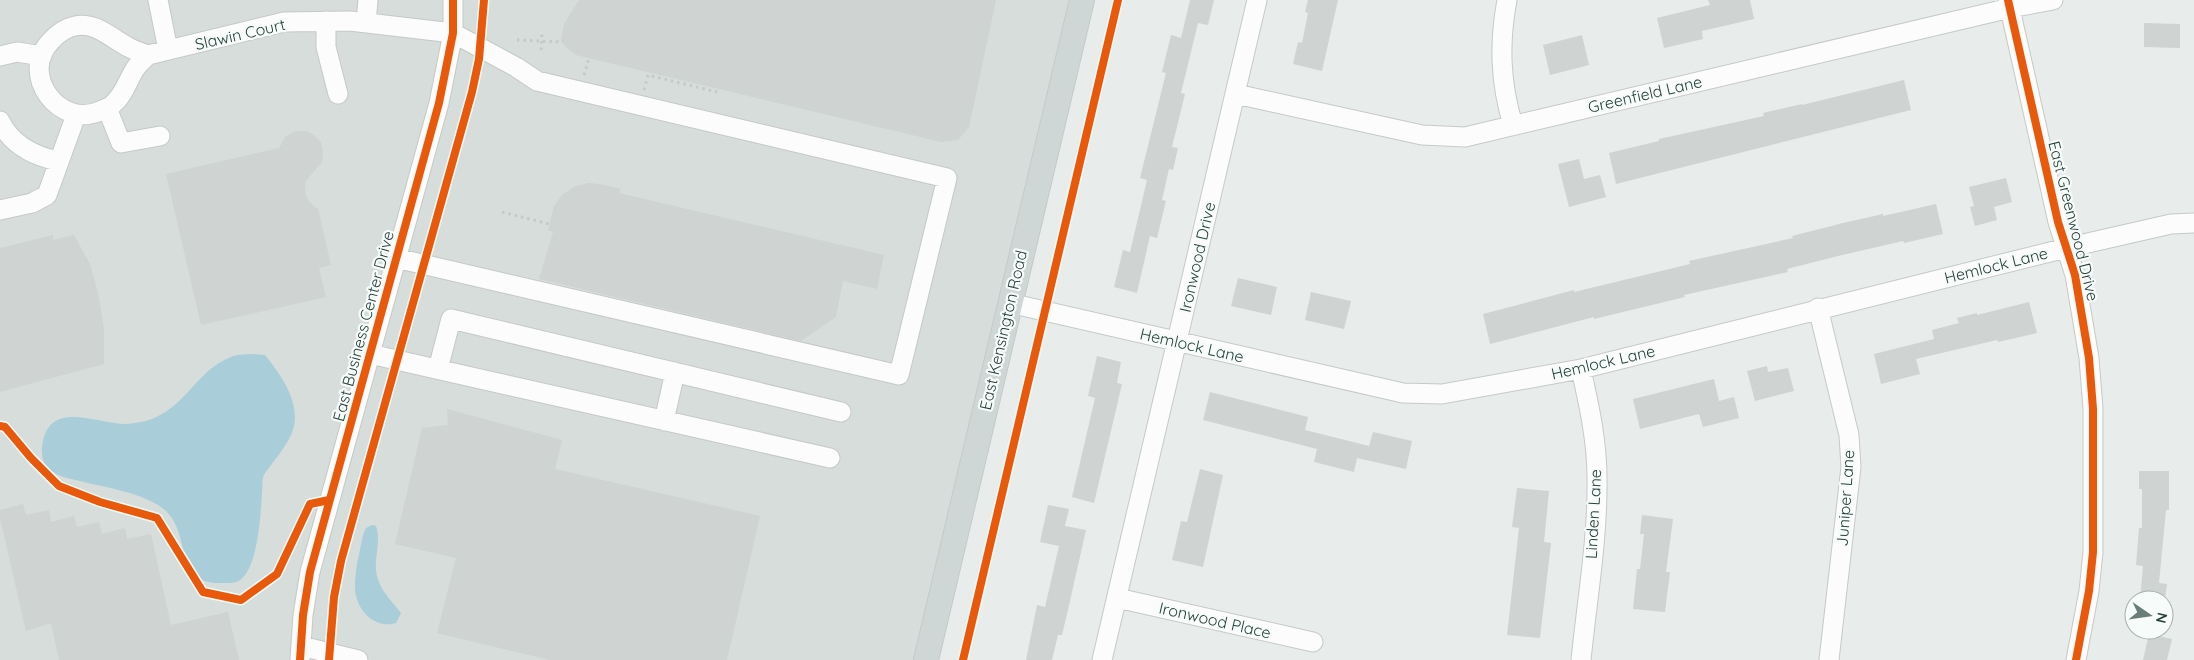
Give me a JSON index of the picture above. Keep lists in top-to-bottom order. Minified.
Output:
{"streets":{"main road":["East Kensington Road"],"street":["Slawin Court","Greenfield Lane","East Greenwood Drive","Ironwood Drive","Hemlock Lane","East Business Center Drive","Juniper Lane","Linden Lane","Ironwood Place"]},"crossings":[["Slawin Court","East Business Center Drive"],["Greenfield Lane","East Greenwood Drive"],["Greenfield Lane","Ironwood Drive"],["East Greenwood Drive","Hemlock Lane"],["Ironwood Drive","Hemlock Lane"],["Ironwood Drive","Ironwood Place"],["Hemlock Lane","East Kensington Road"],["Hemlock Lane","Juniper Lane"],["Hemlock Lane","Linden Lane"]],"north":"right"}
